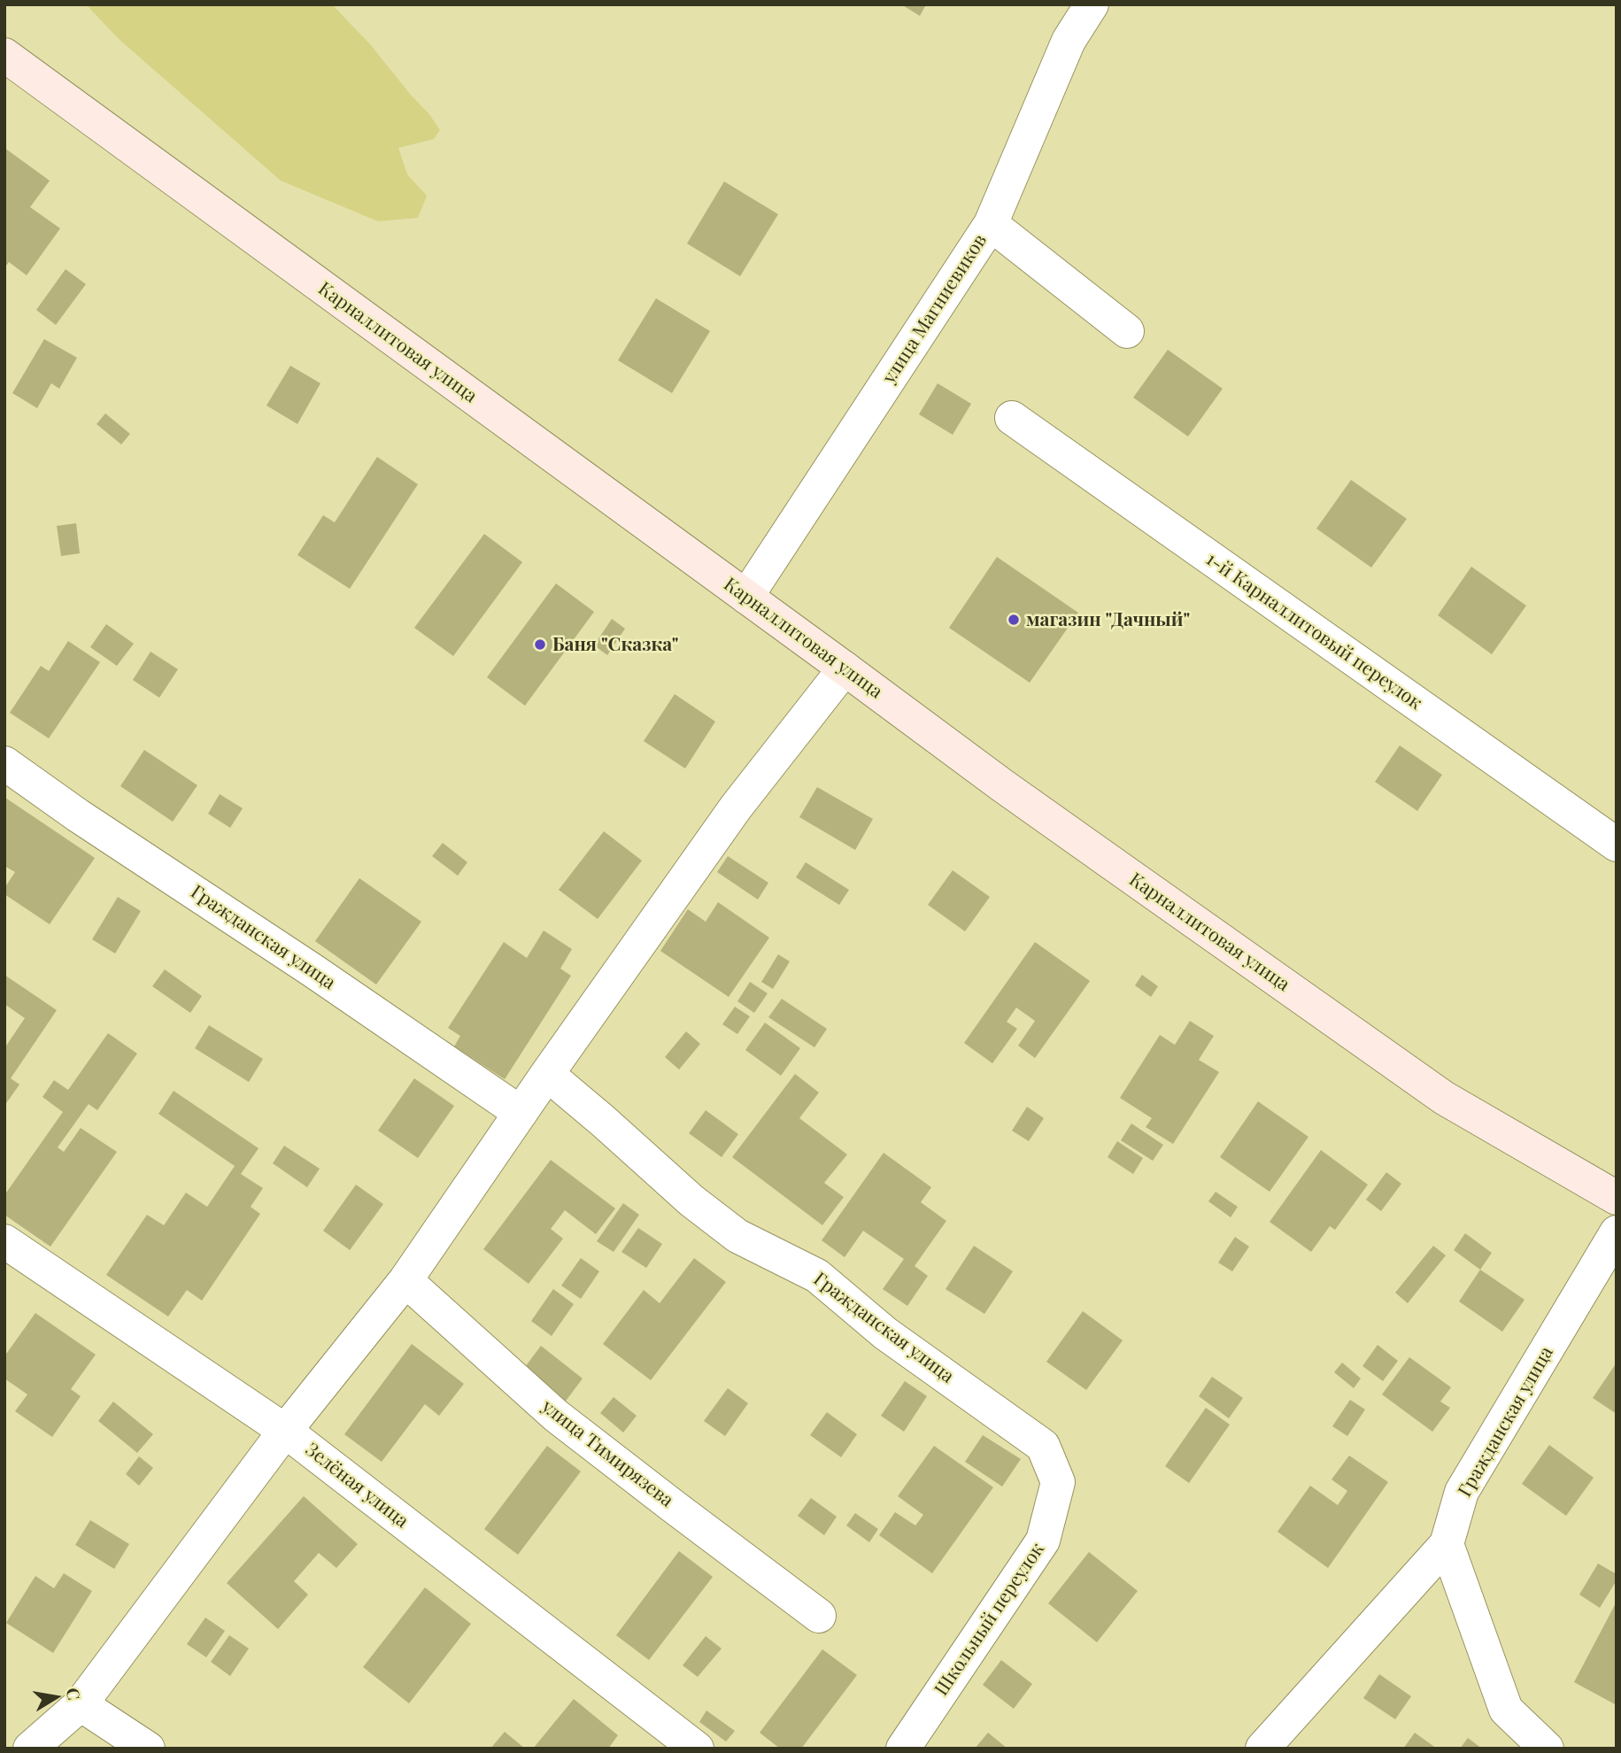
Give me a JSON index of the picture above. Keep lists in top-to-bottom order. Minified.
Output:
{"streets":{"street":["улица Магниевиков","Карналлитовая улица","1-й Карналлитовый переулок","Гражданская улица","улица Тимирязева","Зелёная улица","Школьный переулок"]},"crossings":[["улица Магниевиков","Карналлитовая улица"],["Гражданская улица","Школьный переулок"]],"places":["магазин \"Дачный\"","Баня \"Сказка\""],"north":"right"}
